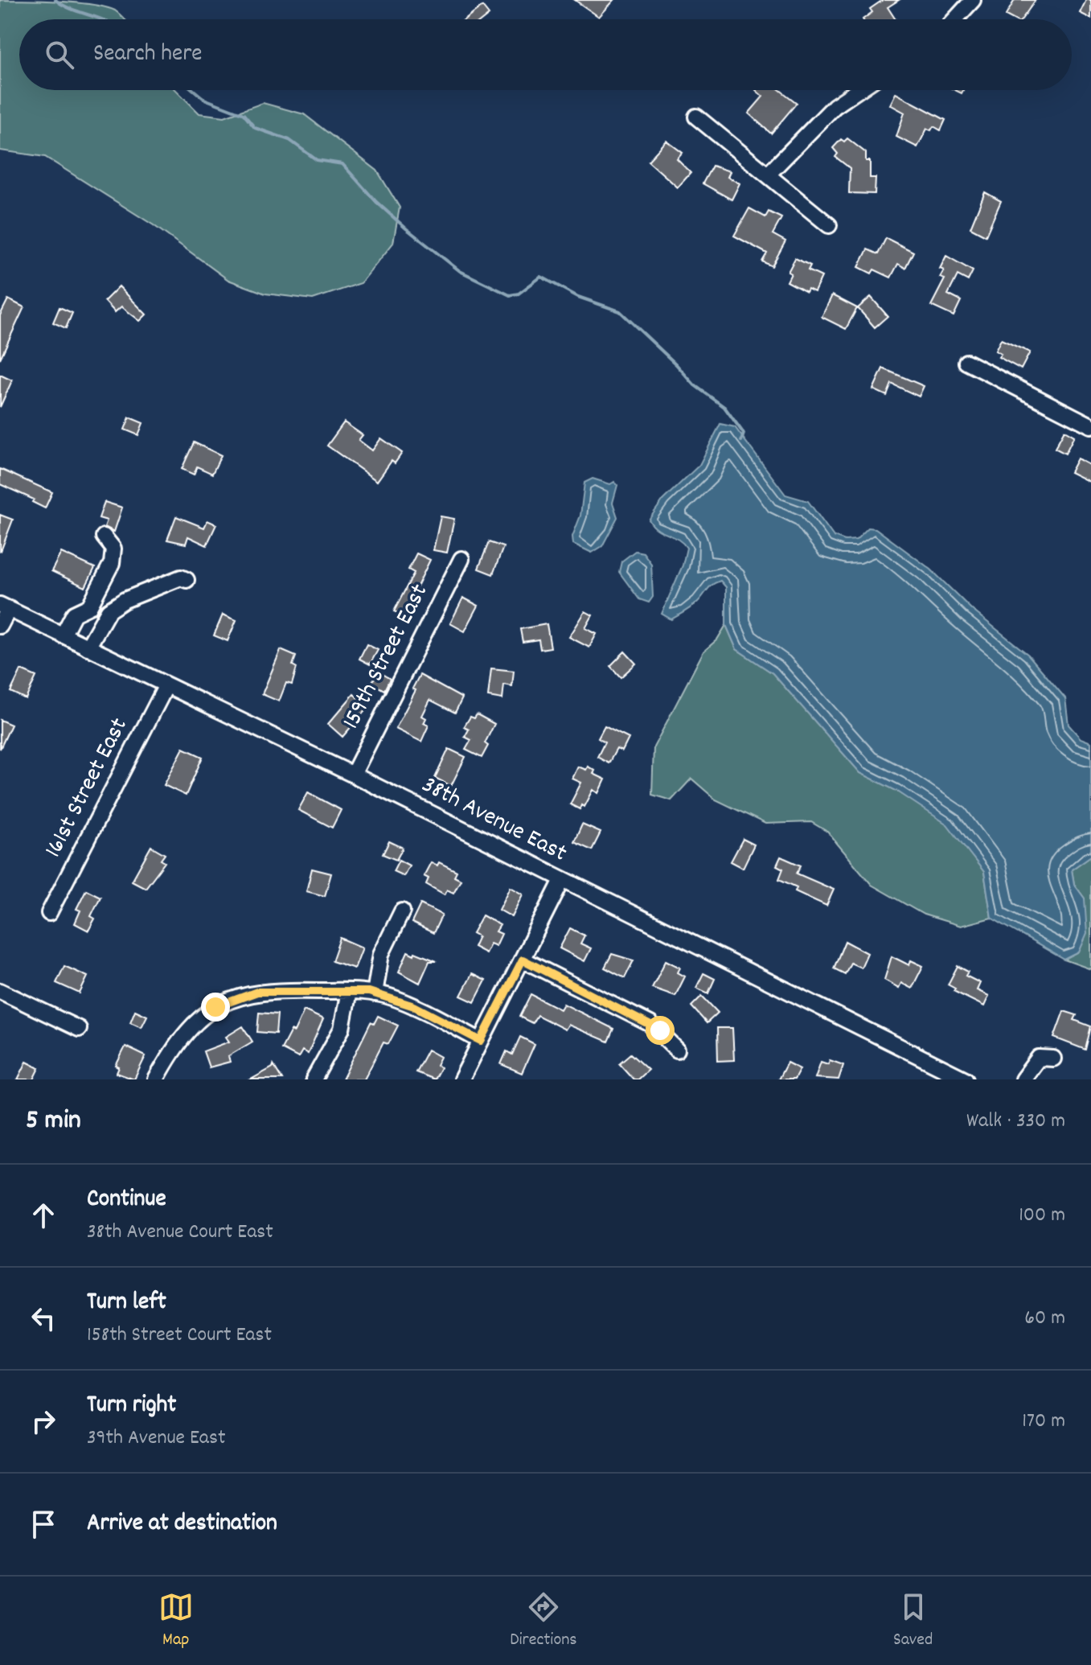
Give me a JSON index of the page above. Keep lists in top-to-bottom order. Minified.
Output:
{"streets":{"street":["159th Street East","161st Street East","38th Avenue East"]},"crossings":[["159th Street East","38th Avenue East"],["161st Street East","38th Avenue East"]],"page":{"search":"Search here","heading":["5 min","Walk · 330 m"],"list":[["Continue","38th Avenue Court East","100 m"],["Turn left","158th Street Court East","60 m"],["Turn right","39th Avenue East","170 m"],"Arrive at destination"],"nav":["Map","Directions","Saved"]}}
